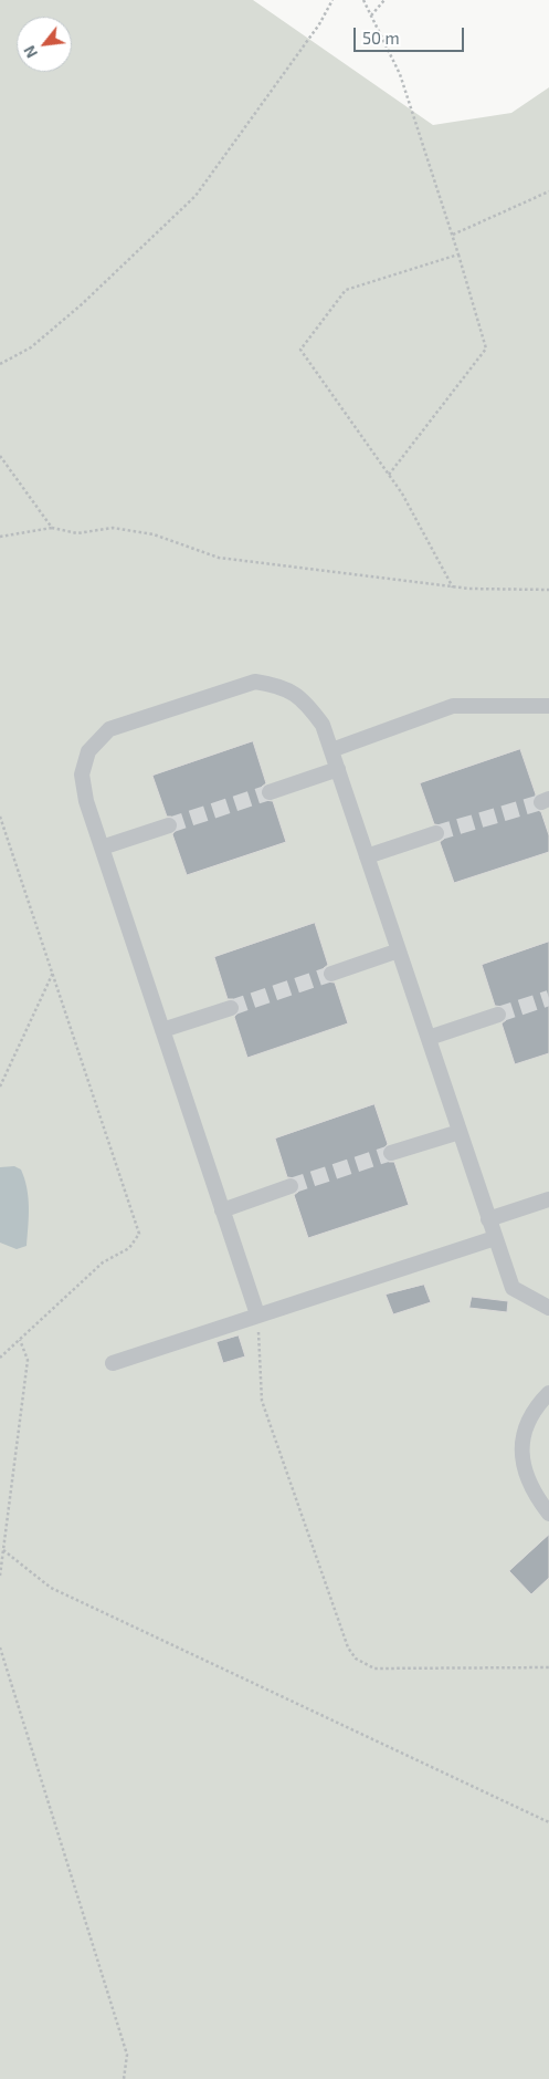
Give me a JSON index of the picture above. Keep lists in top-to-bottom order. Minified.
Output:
{"scale_bar":"50 m","north":"bottom left"}
